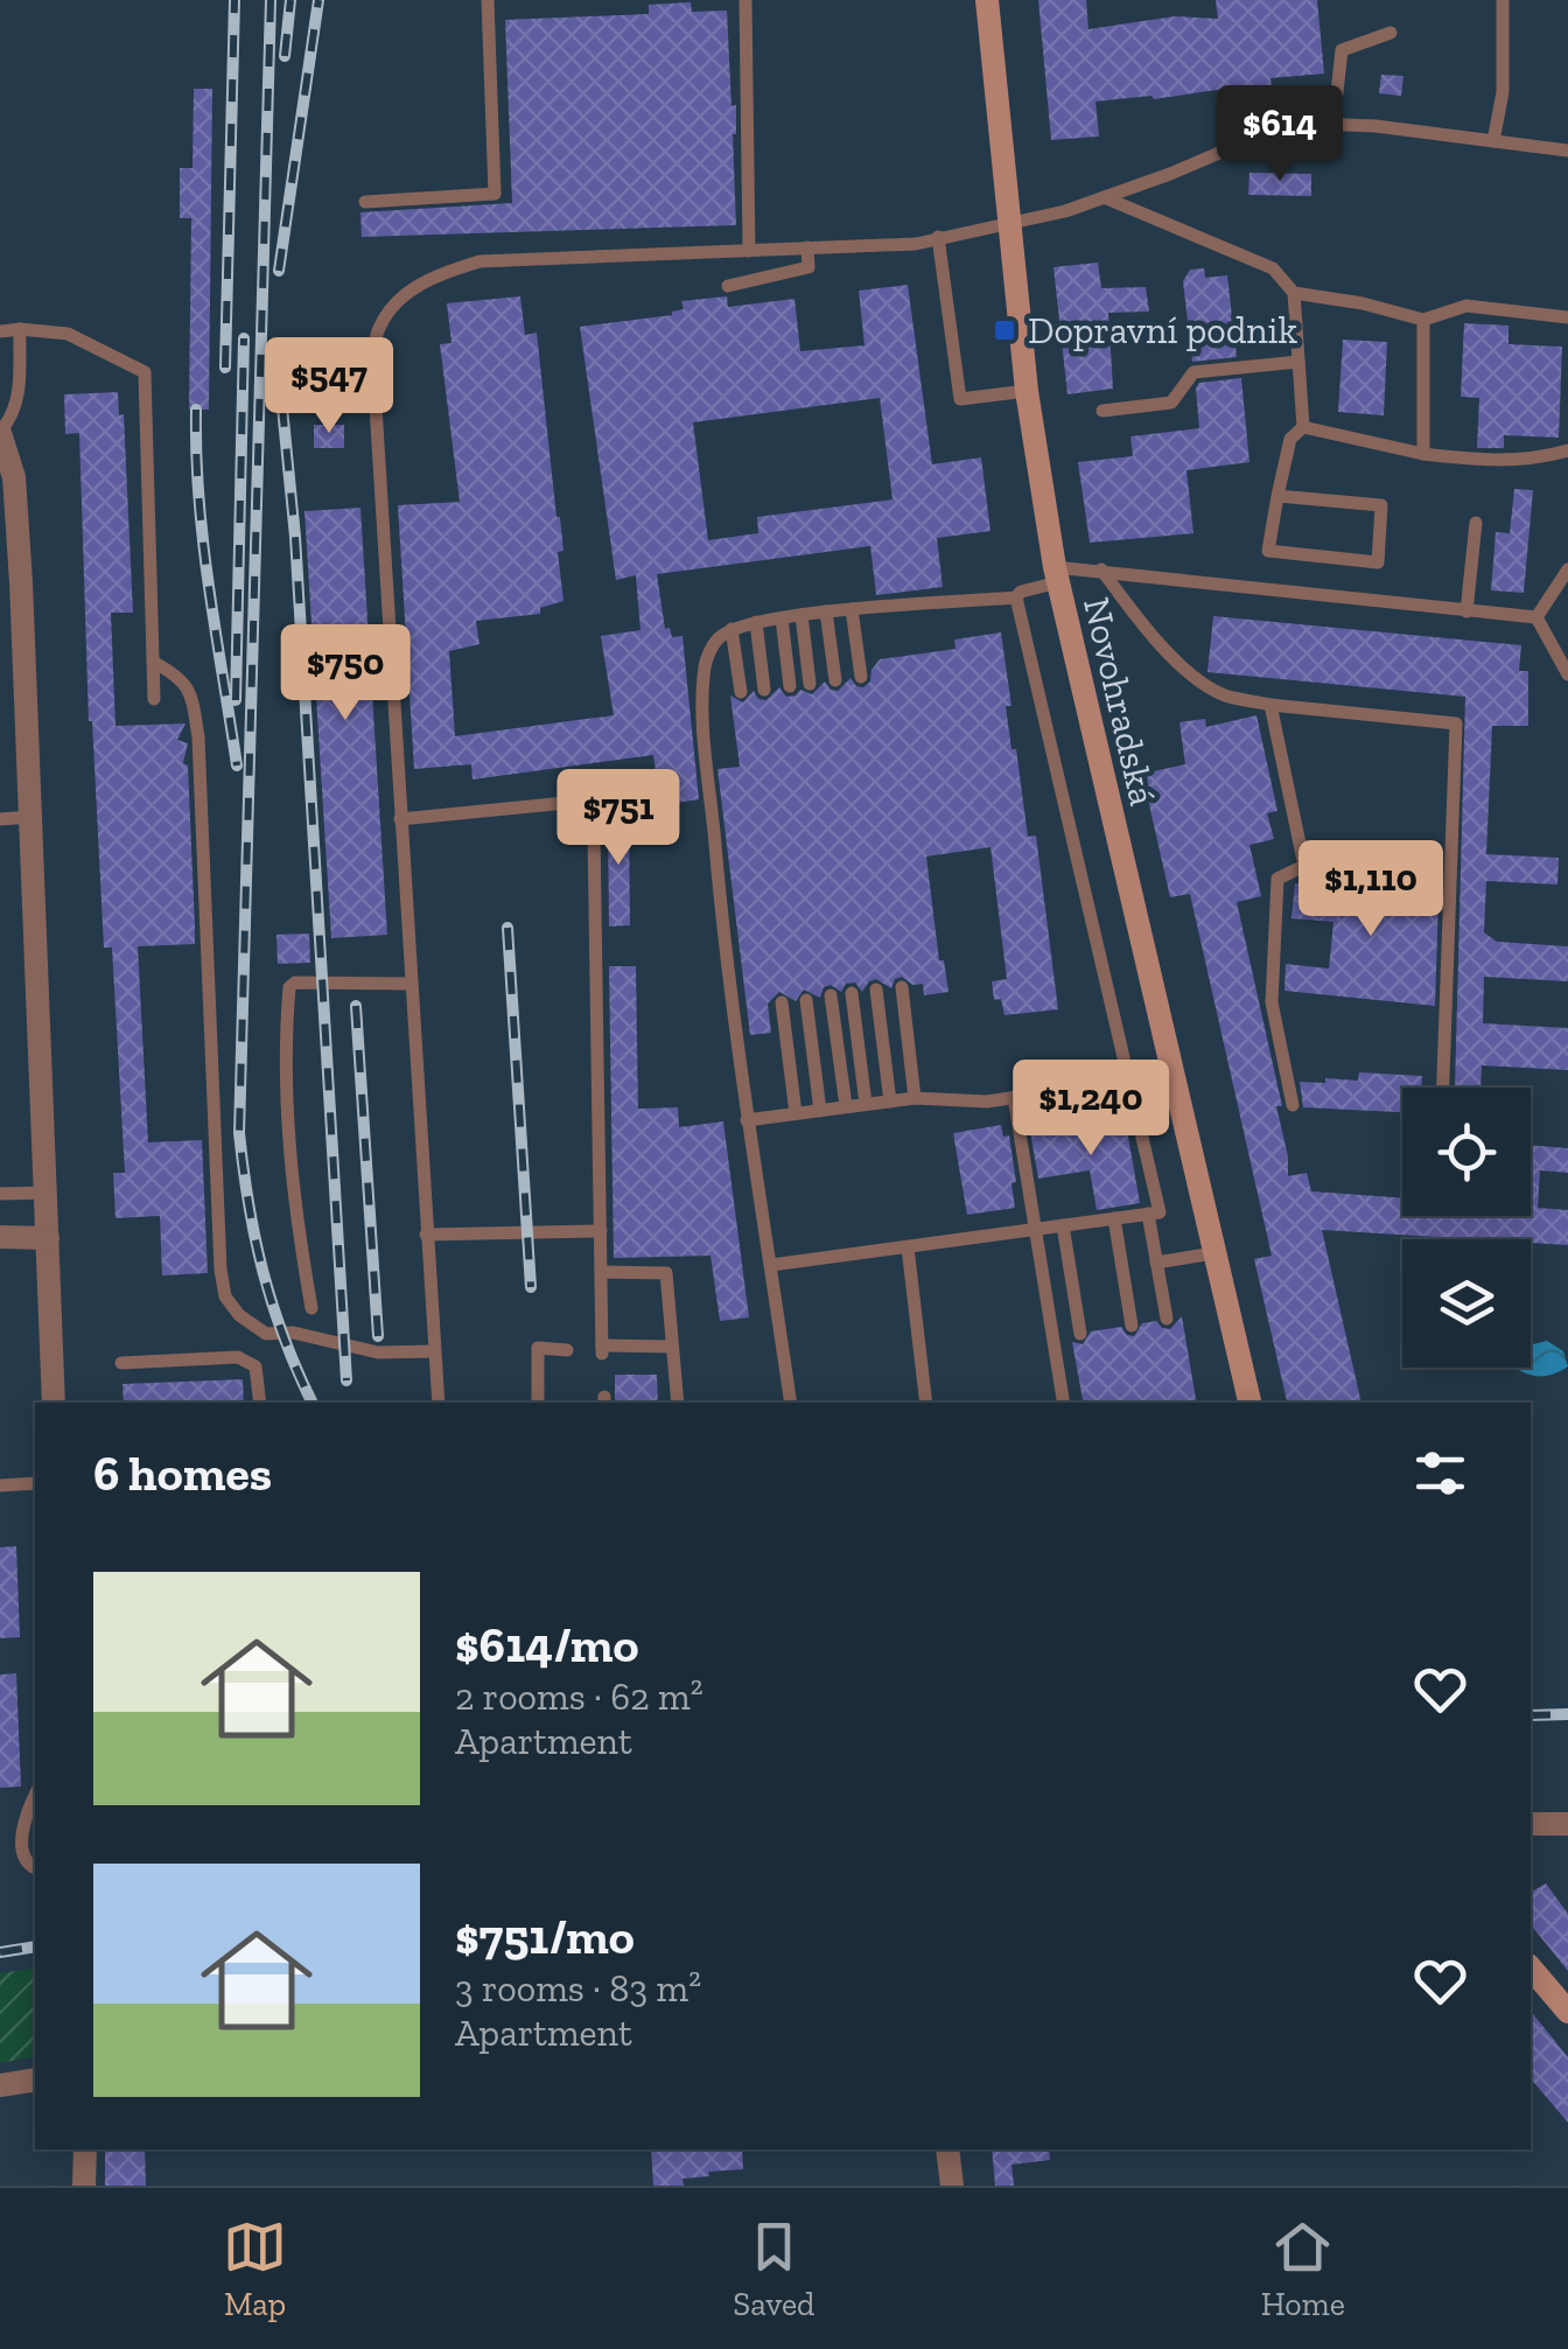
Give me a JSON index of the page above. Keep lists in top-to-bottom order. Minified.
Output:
{"streets":{"main road":["Novohradská"]},"places":{"transit":["Dopravní podnik"]},"page":{"price":["$614","$547","$750","$751","$1,110","$1,240"],"heading":"6 homes","list":[{"name":"$614/mo","note":"2 rooms · 62 m² · Apartment"},{"name":"$751/mo","note":"3 rooms · 83 m² · Apartment"}],"tabs":["Map","Saved","Home"]}}
